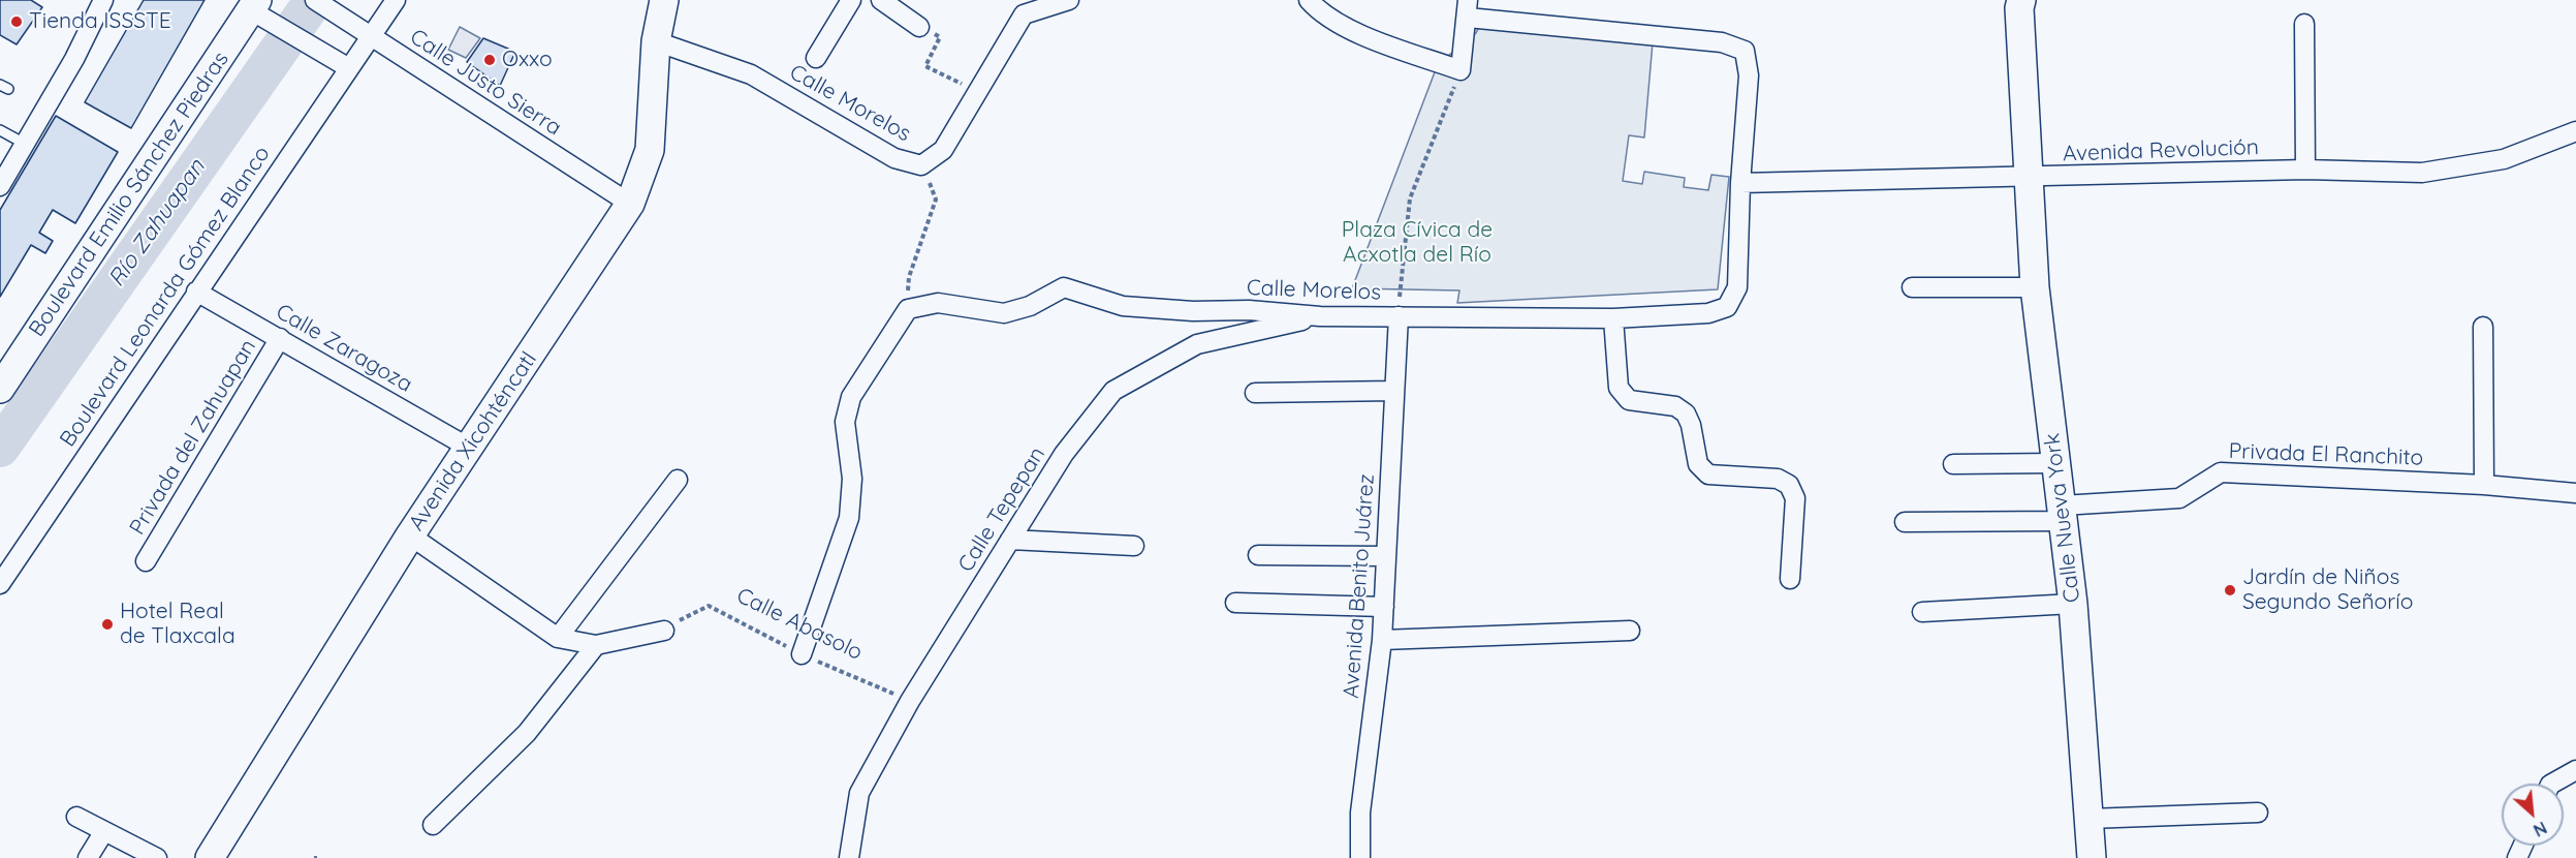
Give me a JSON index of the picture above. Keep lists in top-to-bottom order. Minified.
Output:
{"streets":{"street":["Calle Justo Sierra","Calle Morelos","Avenida Revolución","Boulevard Emilio Sánchez Piedras","Boulevard Leonarda Gómez Blanco","Calle Zaragoza","Privada del Zahuapan","Avenida Xicohténcatl","Privada El Ranchito","Calle Tepepan","Calle Nueva York","Avenida Benito Juárez"],"path":["Calle Abasolo"]},"crossings":[["Calle Justo Sierra","Boulevard Leonarda Gómez Blanco"],["Calle Justo Sierra","Avenida Xicohténcatl"],["Calle Morelos","Avenida Revolución"],["Calle Morelos","Avenida Xicohténcatl"],["Calle Morelos","Calle Tepepan"],["Calle Morelos","Avenida Benito Juárez"],["Avenida Revolución","Calle Nueva York"],["Boulevard Leonarda Gómez Blanco","Calle Zaragoza"],["Calle Zaragoza","Privada del Zahuapan"],["Calle Zaragoza","Avenida Xicohténcatl"],["Privada El Ranchito","Calle Nueva York"],["Calle Tepepan","Calle Abasolo"]],"water":["Río Zahuapan"],"parks":["Plaza Cívica de Acxotla del Río"],"places":["Tienda ISSSTE","Oxxo","Jardín de Niños Segundo Señorío","Hotel Real de Tlaxcala"],"north":"bottom right"}
